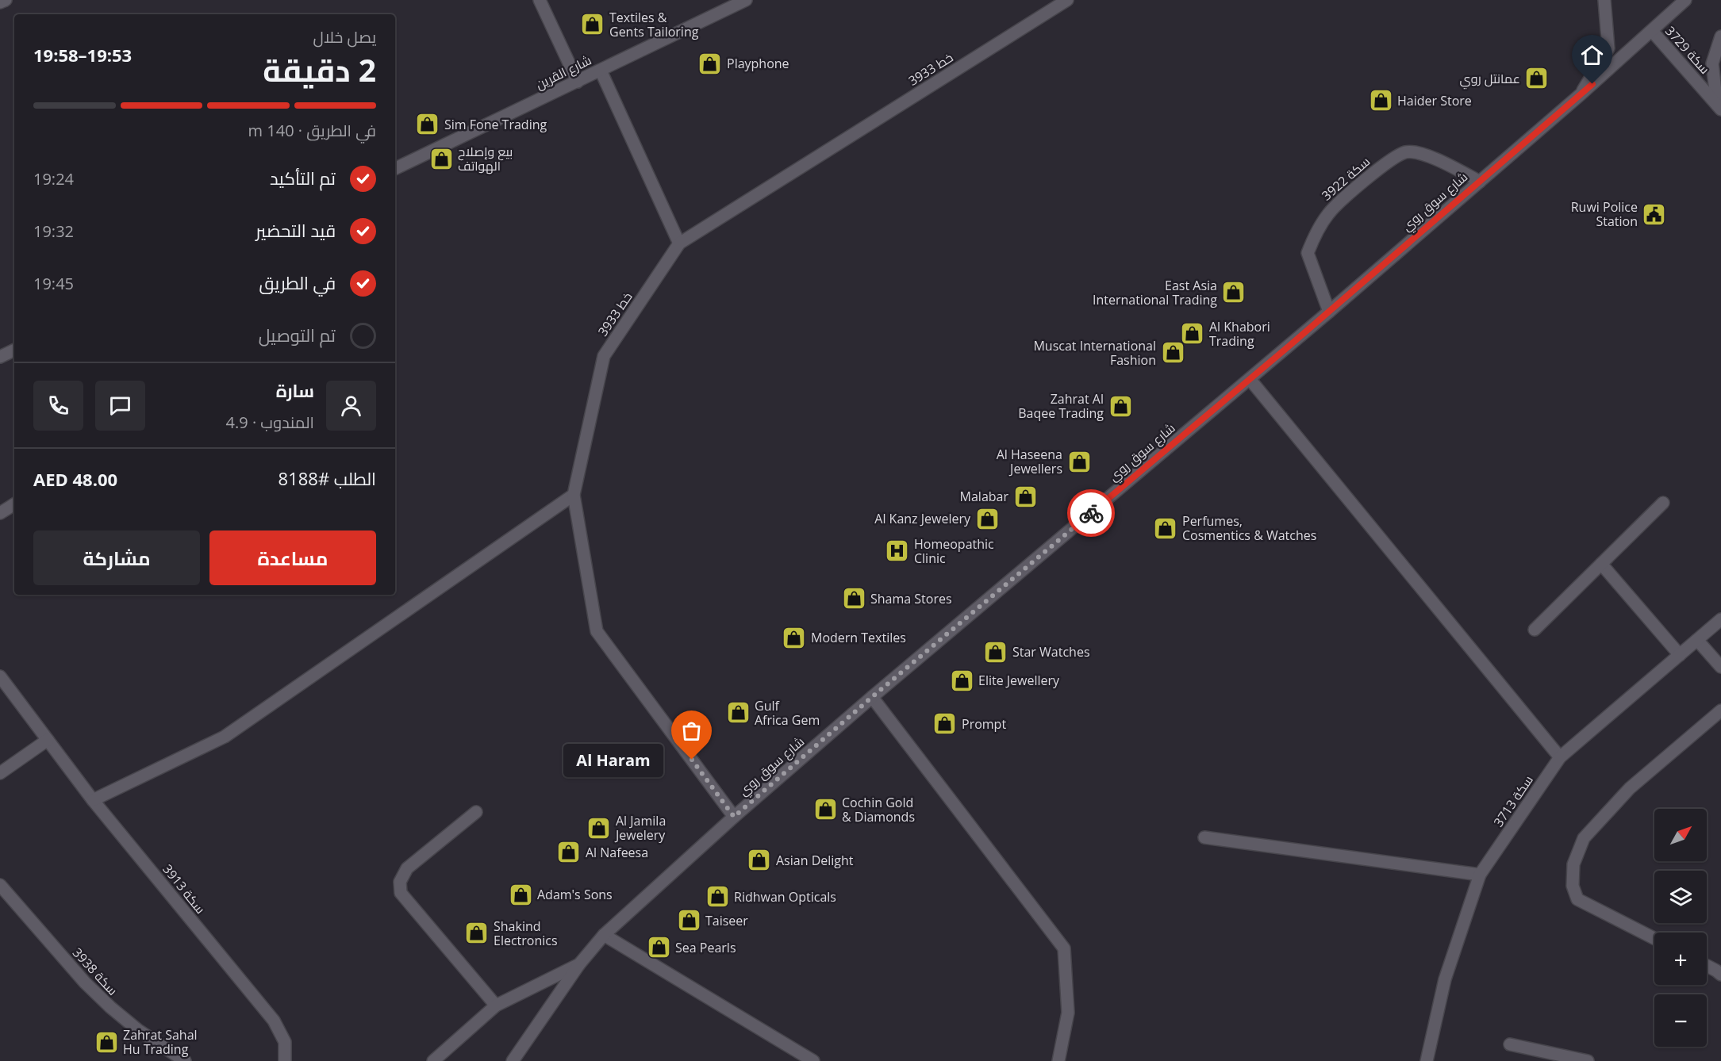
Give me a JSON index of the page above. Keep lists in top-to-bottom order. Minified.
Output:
{"streets":{"street":["سكة 3729","3933 خط","شارع القرين","سكة 3922","شارع سوق روي","سكة 3713","سكة 3913","سكة 3938"]},"crossings":[["سكة 3729","شارع سوق روي"],["3933 خط","شارع سوق روي"],["سكة 3922","شارع سوق روي"]],"places":{"shop":["Textiles & Gents Tailoring","Playphone","عمانتل روي","Haider Store","Sim Fone Trading","بيع وإصلاح الهواتف","East Asia International Trading","Al Khabori Trading","Muscat International Fashion","Zahrat Al Baqee Trading","Al Haseena Jewellers","Malabar","Al Kanz Jewelery","Perfumes, Cosmentics & Watches","Shama Stores","Modern Textiles","Star Watches","Elite Jewellery","Gulf Africa Gem","Prompt","Cochin Gold & Diamonds","Al Jamila Jewelery","Al Nafeesa","Asian Delight","Adam's Sons","Ridhwan Opticals","Taiseer","Shakind Electronics","Sea Pearls","Zahrat Sahal Hu Trading"],"public building":["Ruwi Police Station"],"hospital":["Homeopathic Clinic"],"other":["Al Haram"]},"north":"top right","page":{"heading":["2 دقيقة","يصل خلال","19:53–19:58"],"panel":["سارة","المندوب · 4.9","الطلب #8188","AED 48.00"],"bar":"في الطريق · 140 m","list":[["تم التأكيد","19:24"],["قيد التحضير","19:32"],["في الطريق","19:45"],"تم التوصيل"],"buttons":["مساعدة","مشاركة"],"bubble":"Al Haram","map_buttons":["+","−"]}}
